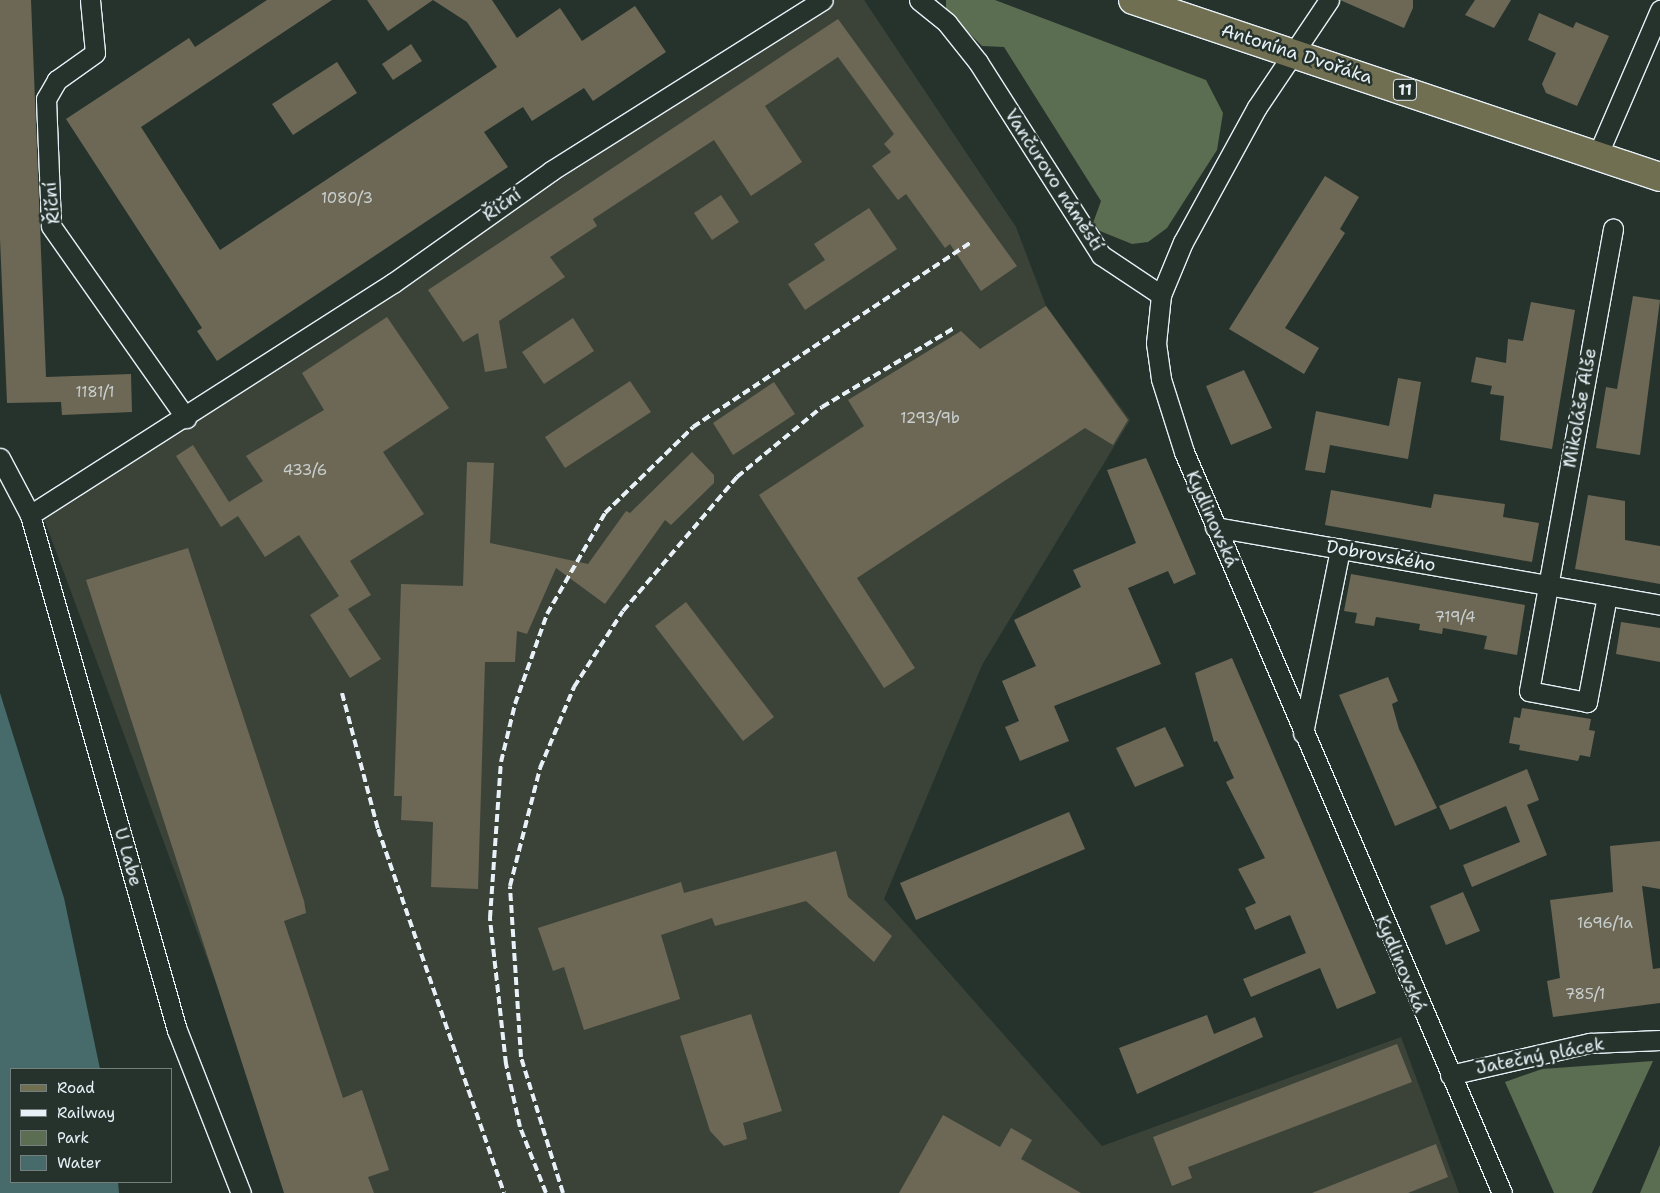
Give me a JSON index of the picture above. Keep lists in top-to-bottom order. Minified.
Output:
{"streets":{"main road":["Antonína Dvořáka","11"],"street":["Vančurovo náměstí","Říční","Mikoláše Alše","Kydlinovská","Dobrovského","U Labe","Jatečný plácek"]},"crossings":[["Vančurovo náměstí","Kydlinovská"],["Říční","U Labe"],["Mikoláše Alše","Dobrovského"],["Kydlinovská","Dobrovského"],["Kydlinovská","Jatečný plácek"]],"house_numbers":["1080/3","1181/1","1293/9b","433/6","719/4","1696/1a","785/1"],"legend":["Road","Railway","Park","Water"]}
